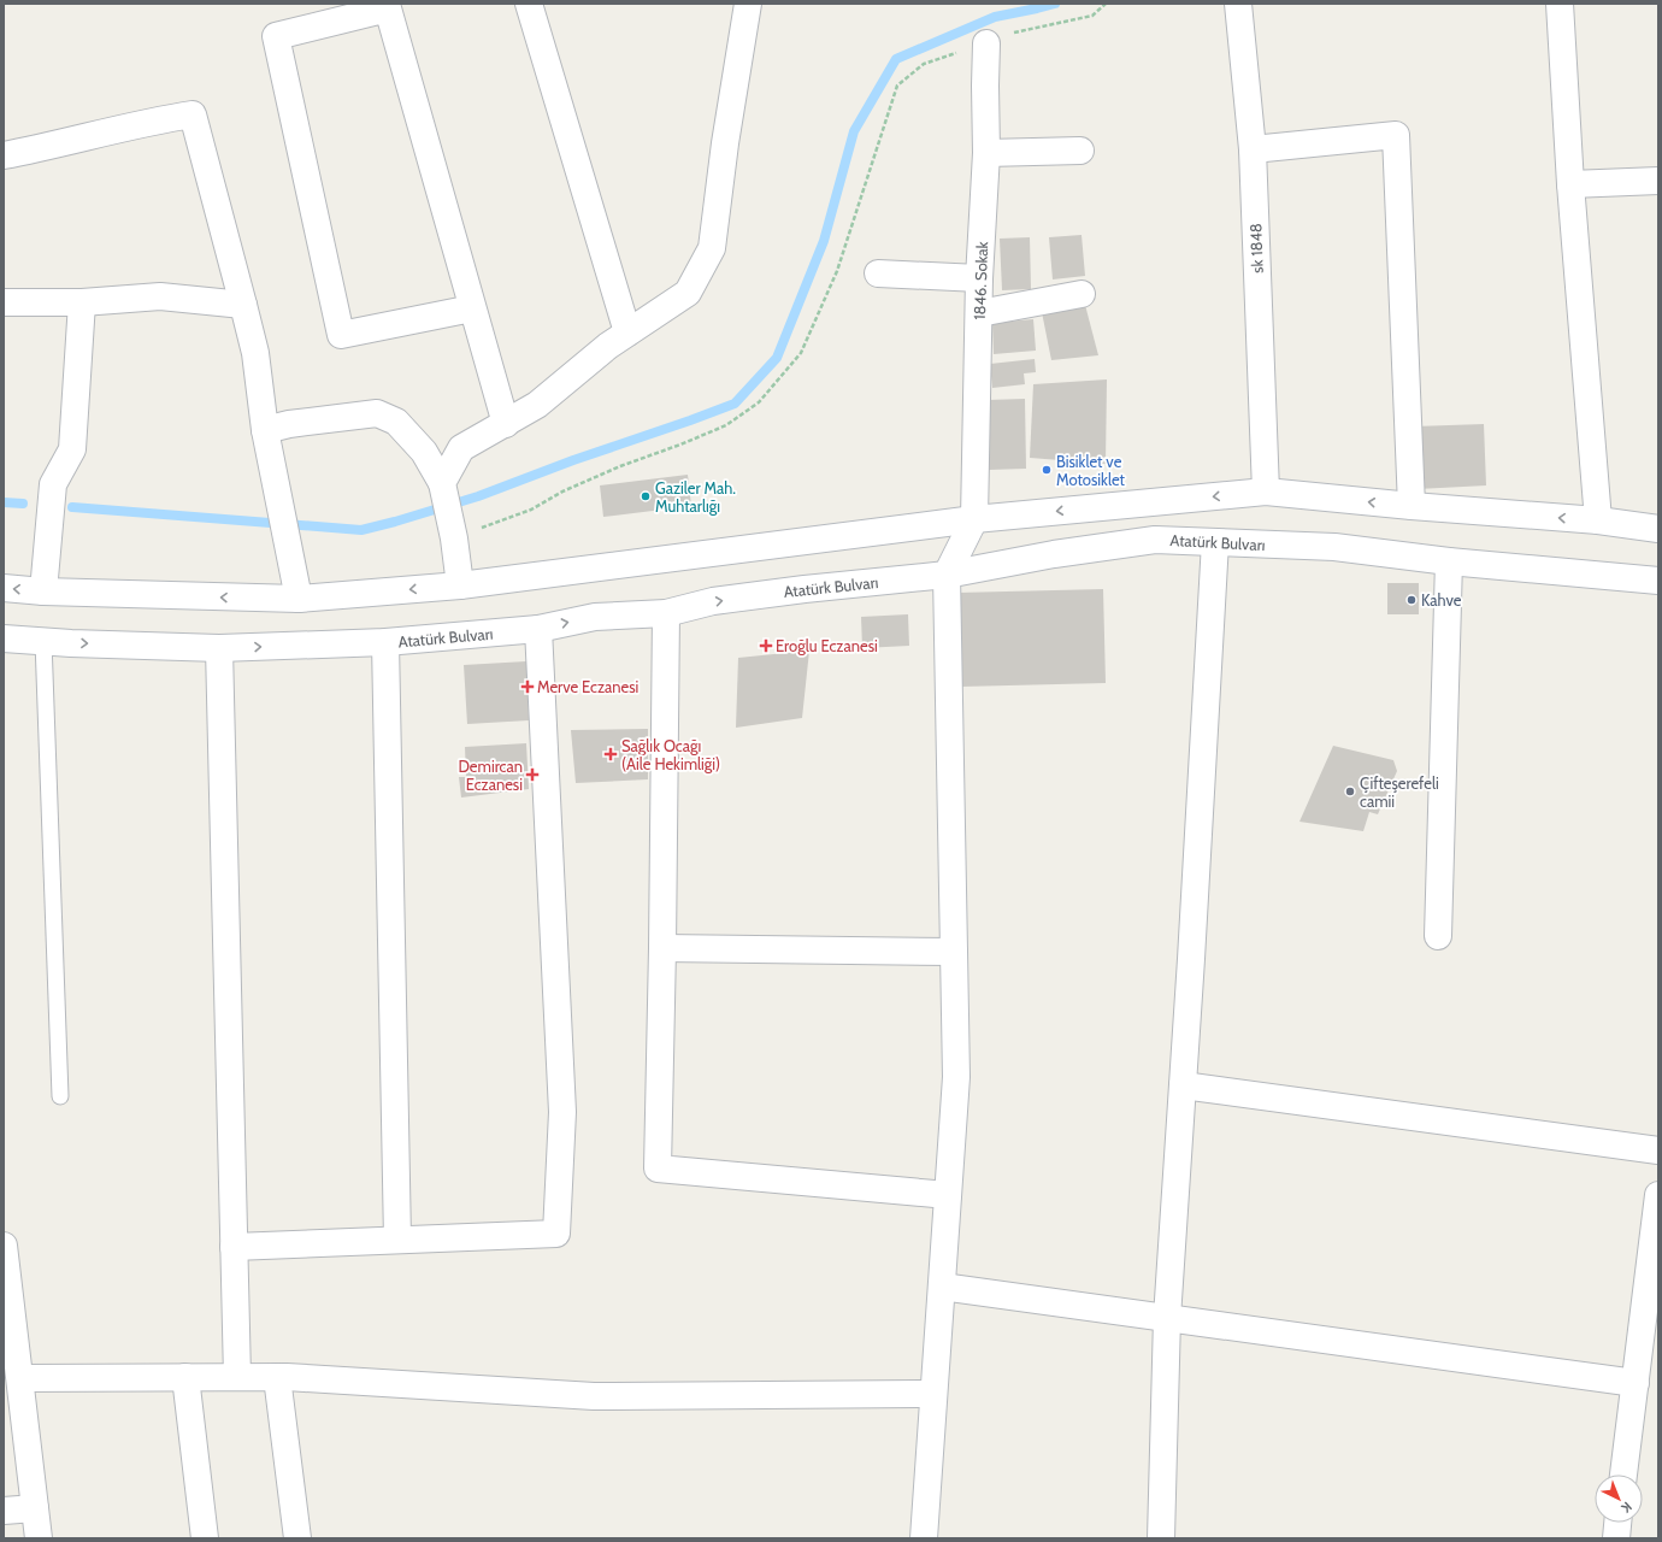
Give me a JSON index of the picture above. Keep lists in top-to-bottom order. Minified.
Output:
{"streets":{"street":["sk 1848","1846. Sokak","Atatürk Bulvarı"]},"places":{"other":["Bisiklet ve Motosiklet","Gaziler Mah. Muhtarlığı","Kahve","Çifteşerefeli camii"],"health":["Eroğlu Eczanesi","Merve Eczanesi","Sağlık Ocağı (Aile Hekimliği)","Demircan Eczanesi"]},"north":"bottom right"}
